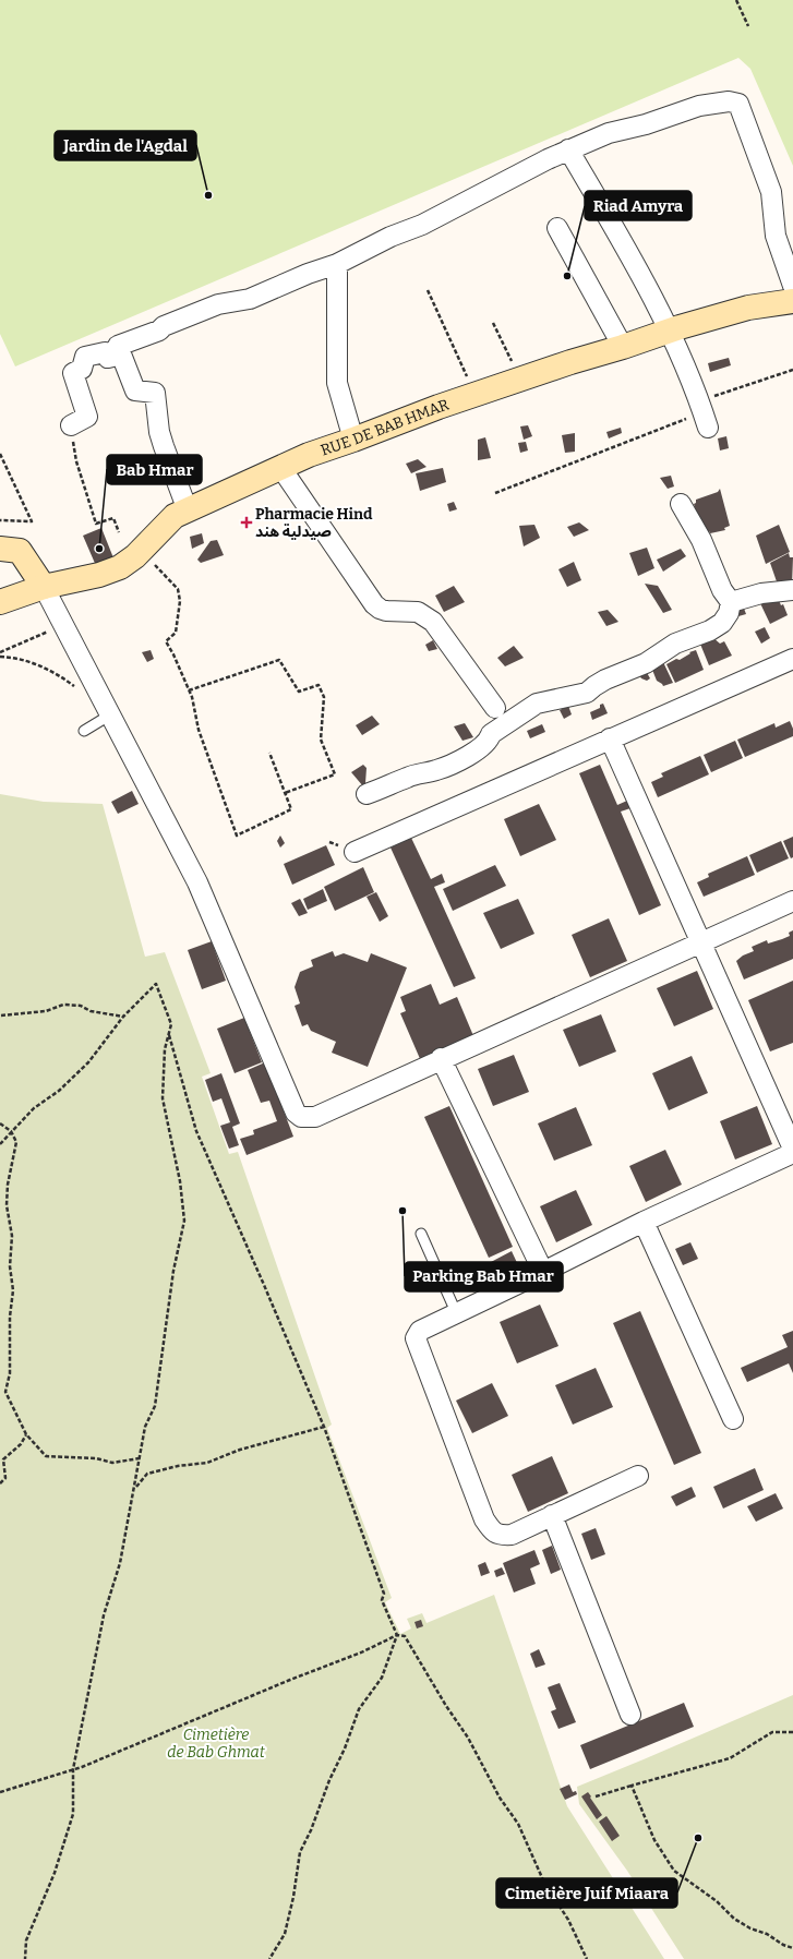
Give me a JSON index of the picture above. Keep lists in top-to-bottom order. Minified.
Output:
{"streets":{"main road":["RUE DE BAB HMAR"]},"parks":["Cimetière de Bab Ghmat"],"places":{"other":["Jardin de l'Agdal","Riad Amyra","Bab Hmar","Parking Bab Hmar","Cimetière Juif Miaara"],"health":["Pharmacie Hind صيدلية هند"]}}
